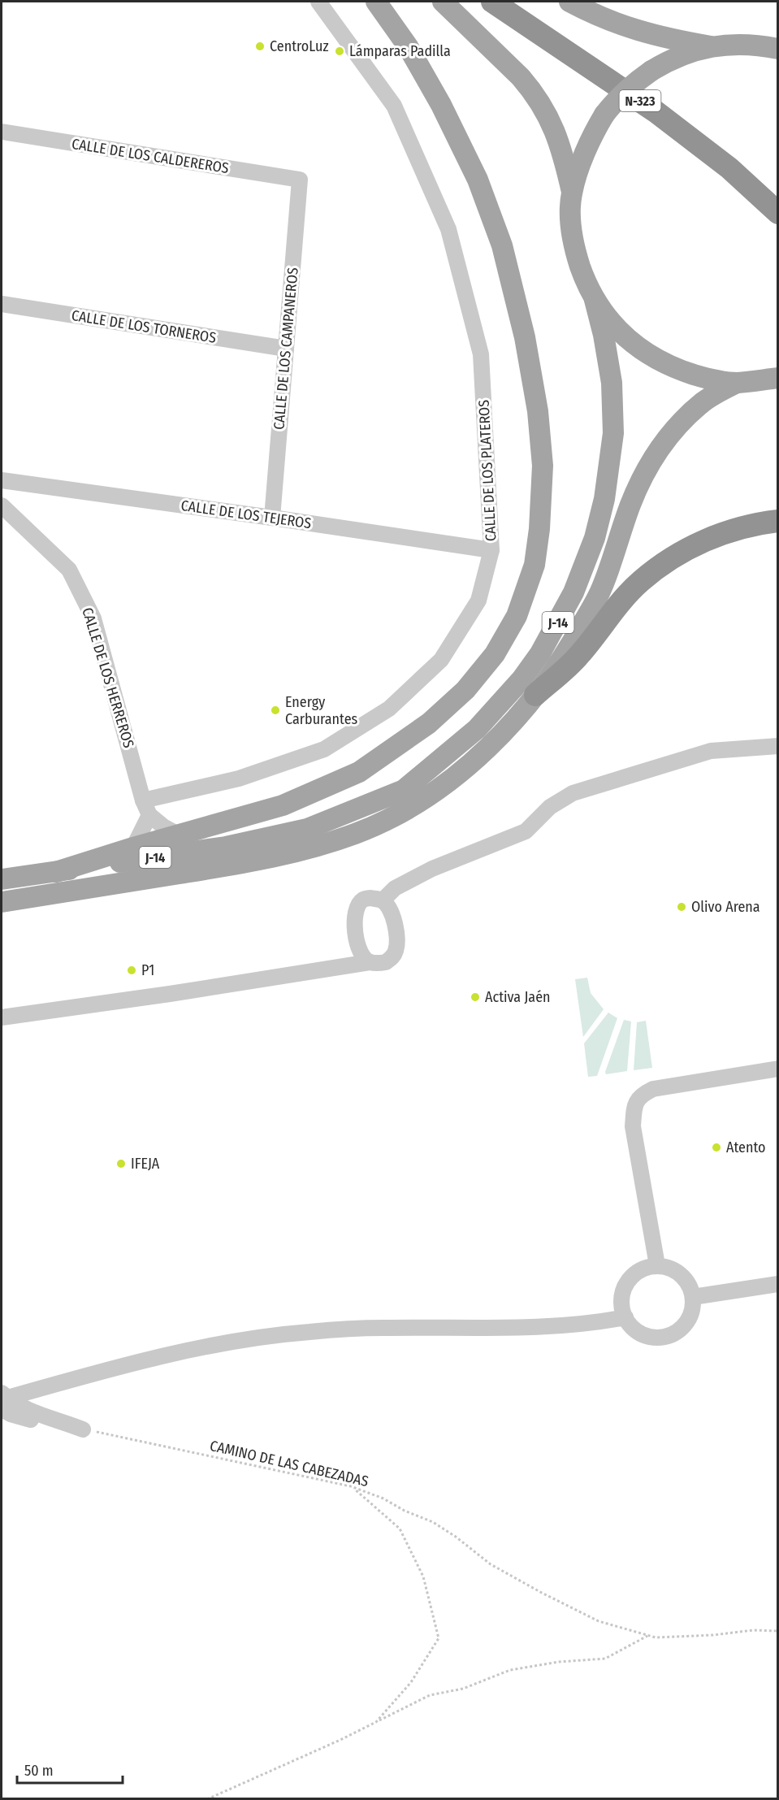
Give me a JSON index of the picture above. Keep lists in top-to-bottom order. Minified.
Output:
{"streets":{"highway":["N-323"],"main road":["J-14"],"street":["CALLE DE LOS CALDEREROS","CALLE DE LOS TORNEROS","CALLE DE LOS CAMPANEROS","CALLE DE LOS PLATEROS","CALLE DE LOS TEJEROS","CALLE DE LOS HERREROS"],"path":["CAMINO DE LAS CABEZADAS"]},"crossings":[["CALLE DE LOS CALDEREROS","CALLE DE LOS CAMPANEROS"],["CALLE DE LOS TORNEROS","CALLE DE LOS CAMPANEROS"],["CALLE DE LOS CAMPANEROS","CALLE DE LOS TEJEROS"],["CALLE DE LOS PLATEROS","CALLE DE LOS TEJEROS"],["CALLE DE LOS PLATEROS","CALLE DE LOS HERREROS"]],"places":["CentroLuz","Lámparas Padilla","Energy Carburantes","Olivo Arena","P1","Activa Jaén","Atento","IFEJA"],"scale_bar":"50 m"}
